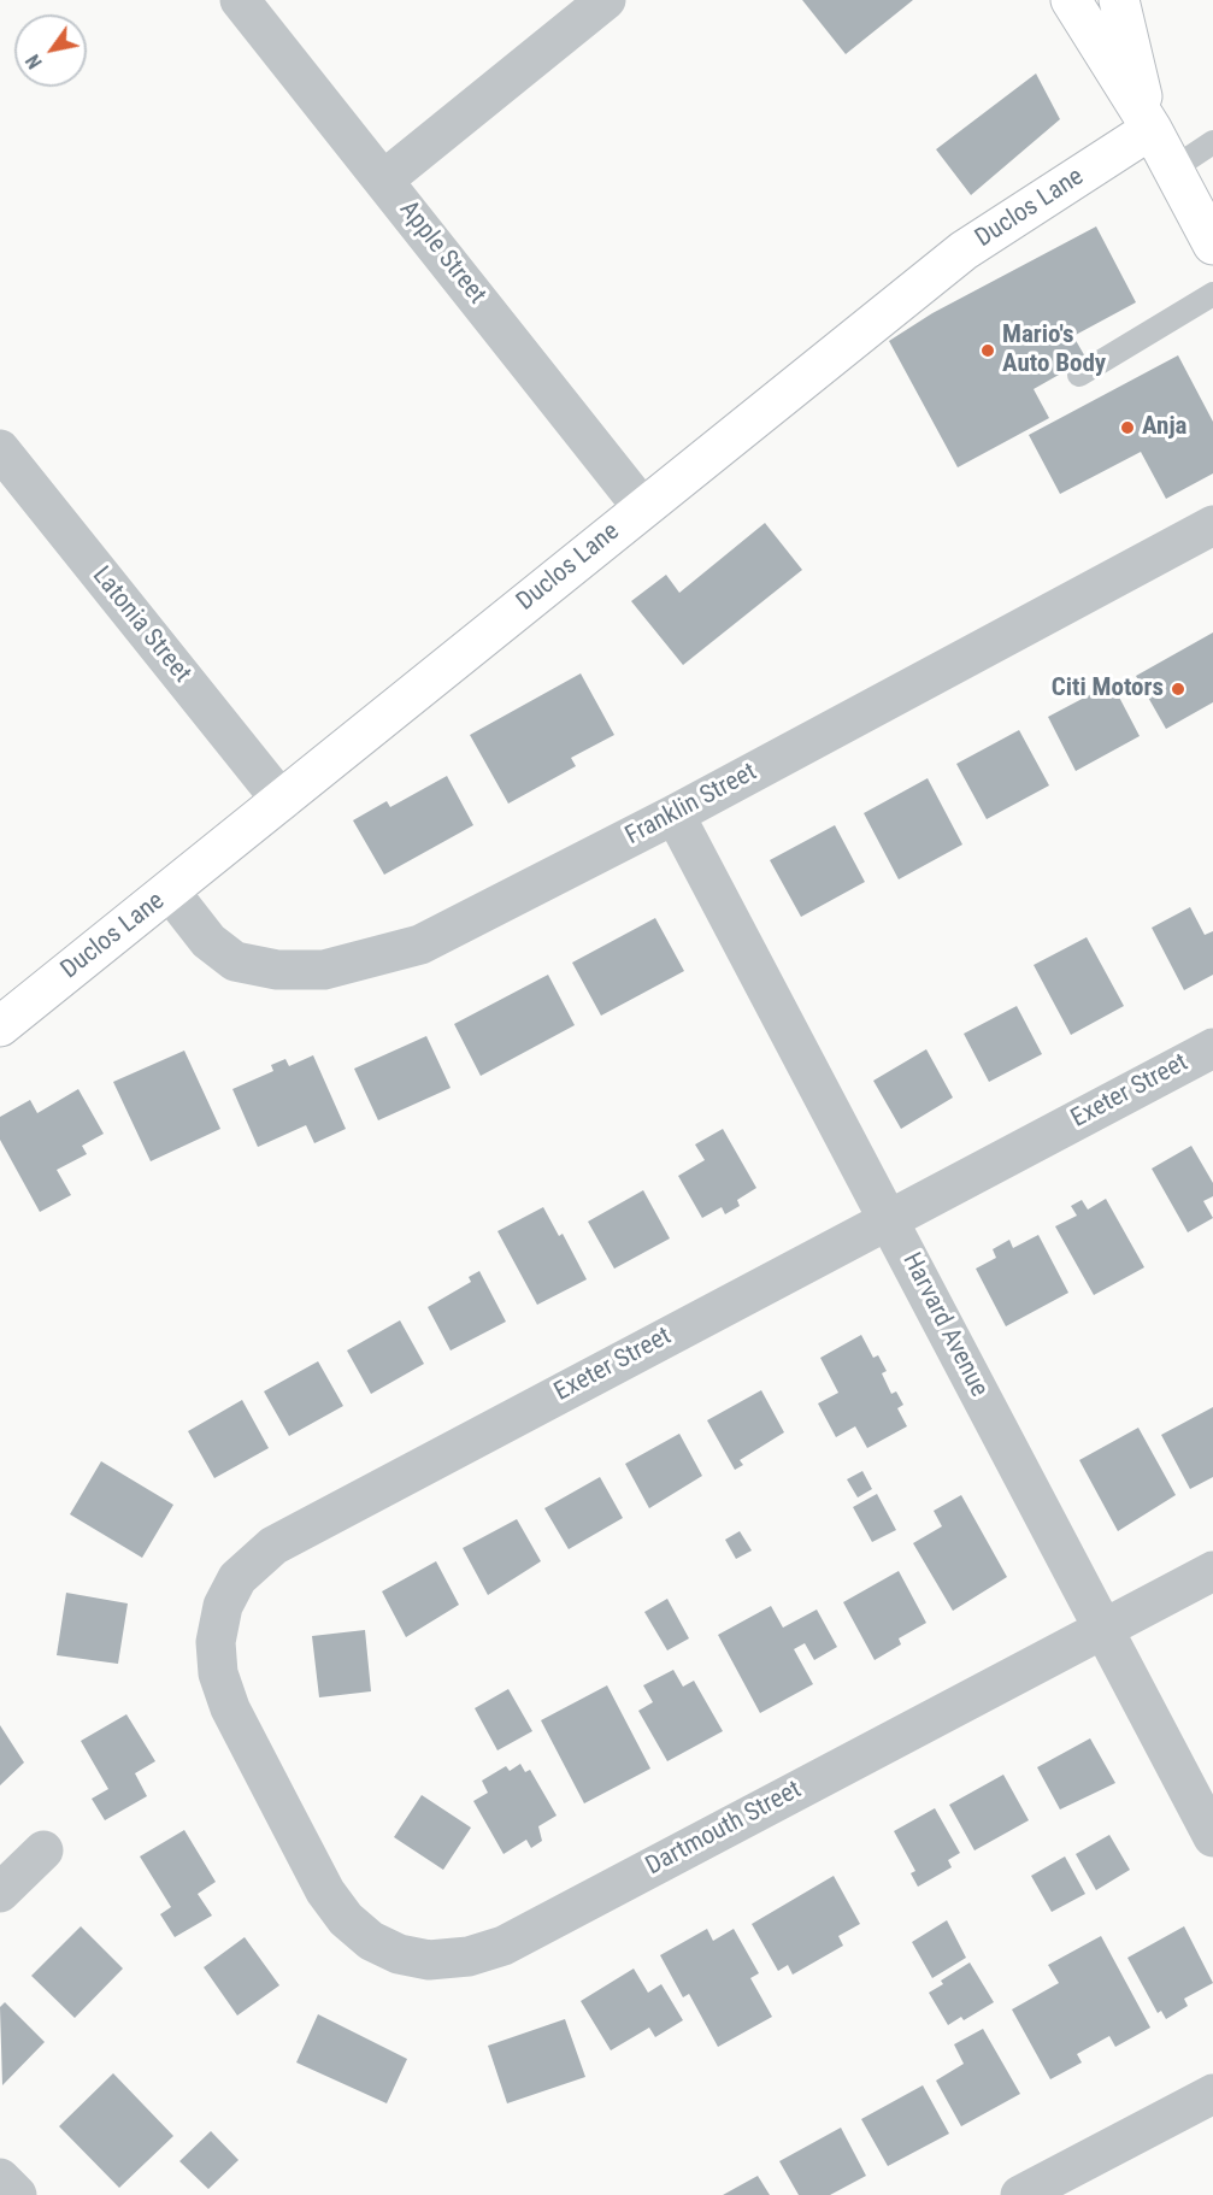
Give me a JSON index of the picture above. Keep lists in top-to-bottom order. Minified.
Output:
{"streets":{"street":["Duclos Lane","Apple Street","Latonia Street","Franklin Street","Exeter Street","Harvard Avenue","Dartmouth Street"]},"crossings":[["Duclos Lane","Apple Street"],["Duclos Lane","Latonia Street"],["Duclos Lane","Franklin Street"],["Franklin Street","Harvard Avenue"],["Exeter Street","Harvard Avenue"],["Exeter Street","Dartmouth Street"],["Harvard Avenue","Dartmouth Street"]],"places":["Mario's Auto Body","Anja","Citi Motors"],"north":"bottom left"}
